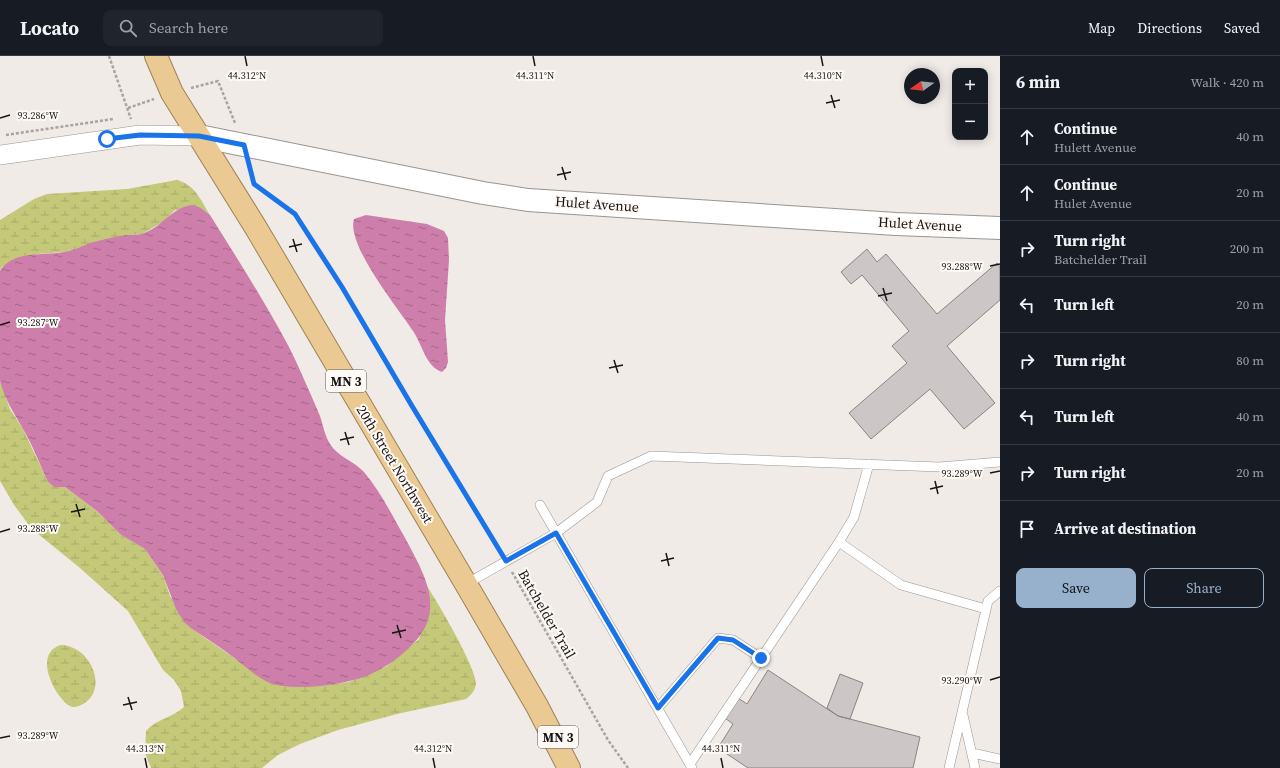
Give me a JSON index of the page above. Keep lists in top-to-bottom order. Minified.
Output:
{"streets":{"highway":["MN 3","20th Street Northwest"],"street":["Hulet Avenue"],"path":["Batchelder Trail"]},"crossings":[["Hulet Avenue","20th Street Northwest"],["Hulet Avenue","Batchelder Trail"],["20th Street Northwest","Batchelder Trail"]],"north":"left","page":{"header":"Locato","search":"Search here","nav":["Map","Directions","Saved"],"heading":["6 min","Walk · 420 m"],"map_buttons":["+","−"],"list":[["Continue","Hulett Avenue","40 m"],["Continue","Hulet Avenue","20 m"],["Turn right","Batchelder Trail","200 m"],["Turn left","20 m"],["Turn right","80 m"],["Turn left","40 m"],["Turn right","20 m"],"Arrive at destination"],"buttons":["Save","Share"]},"coordinates":["44.312°N","44.311°N","44.310°N","93.286°W","93.288°W","93.287°W","93.289°W","93.290°W","44.313°N"]}
